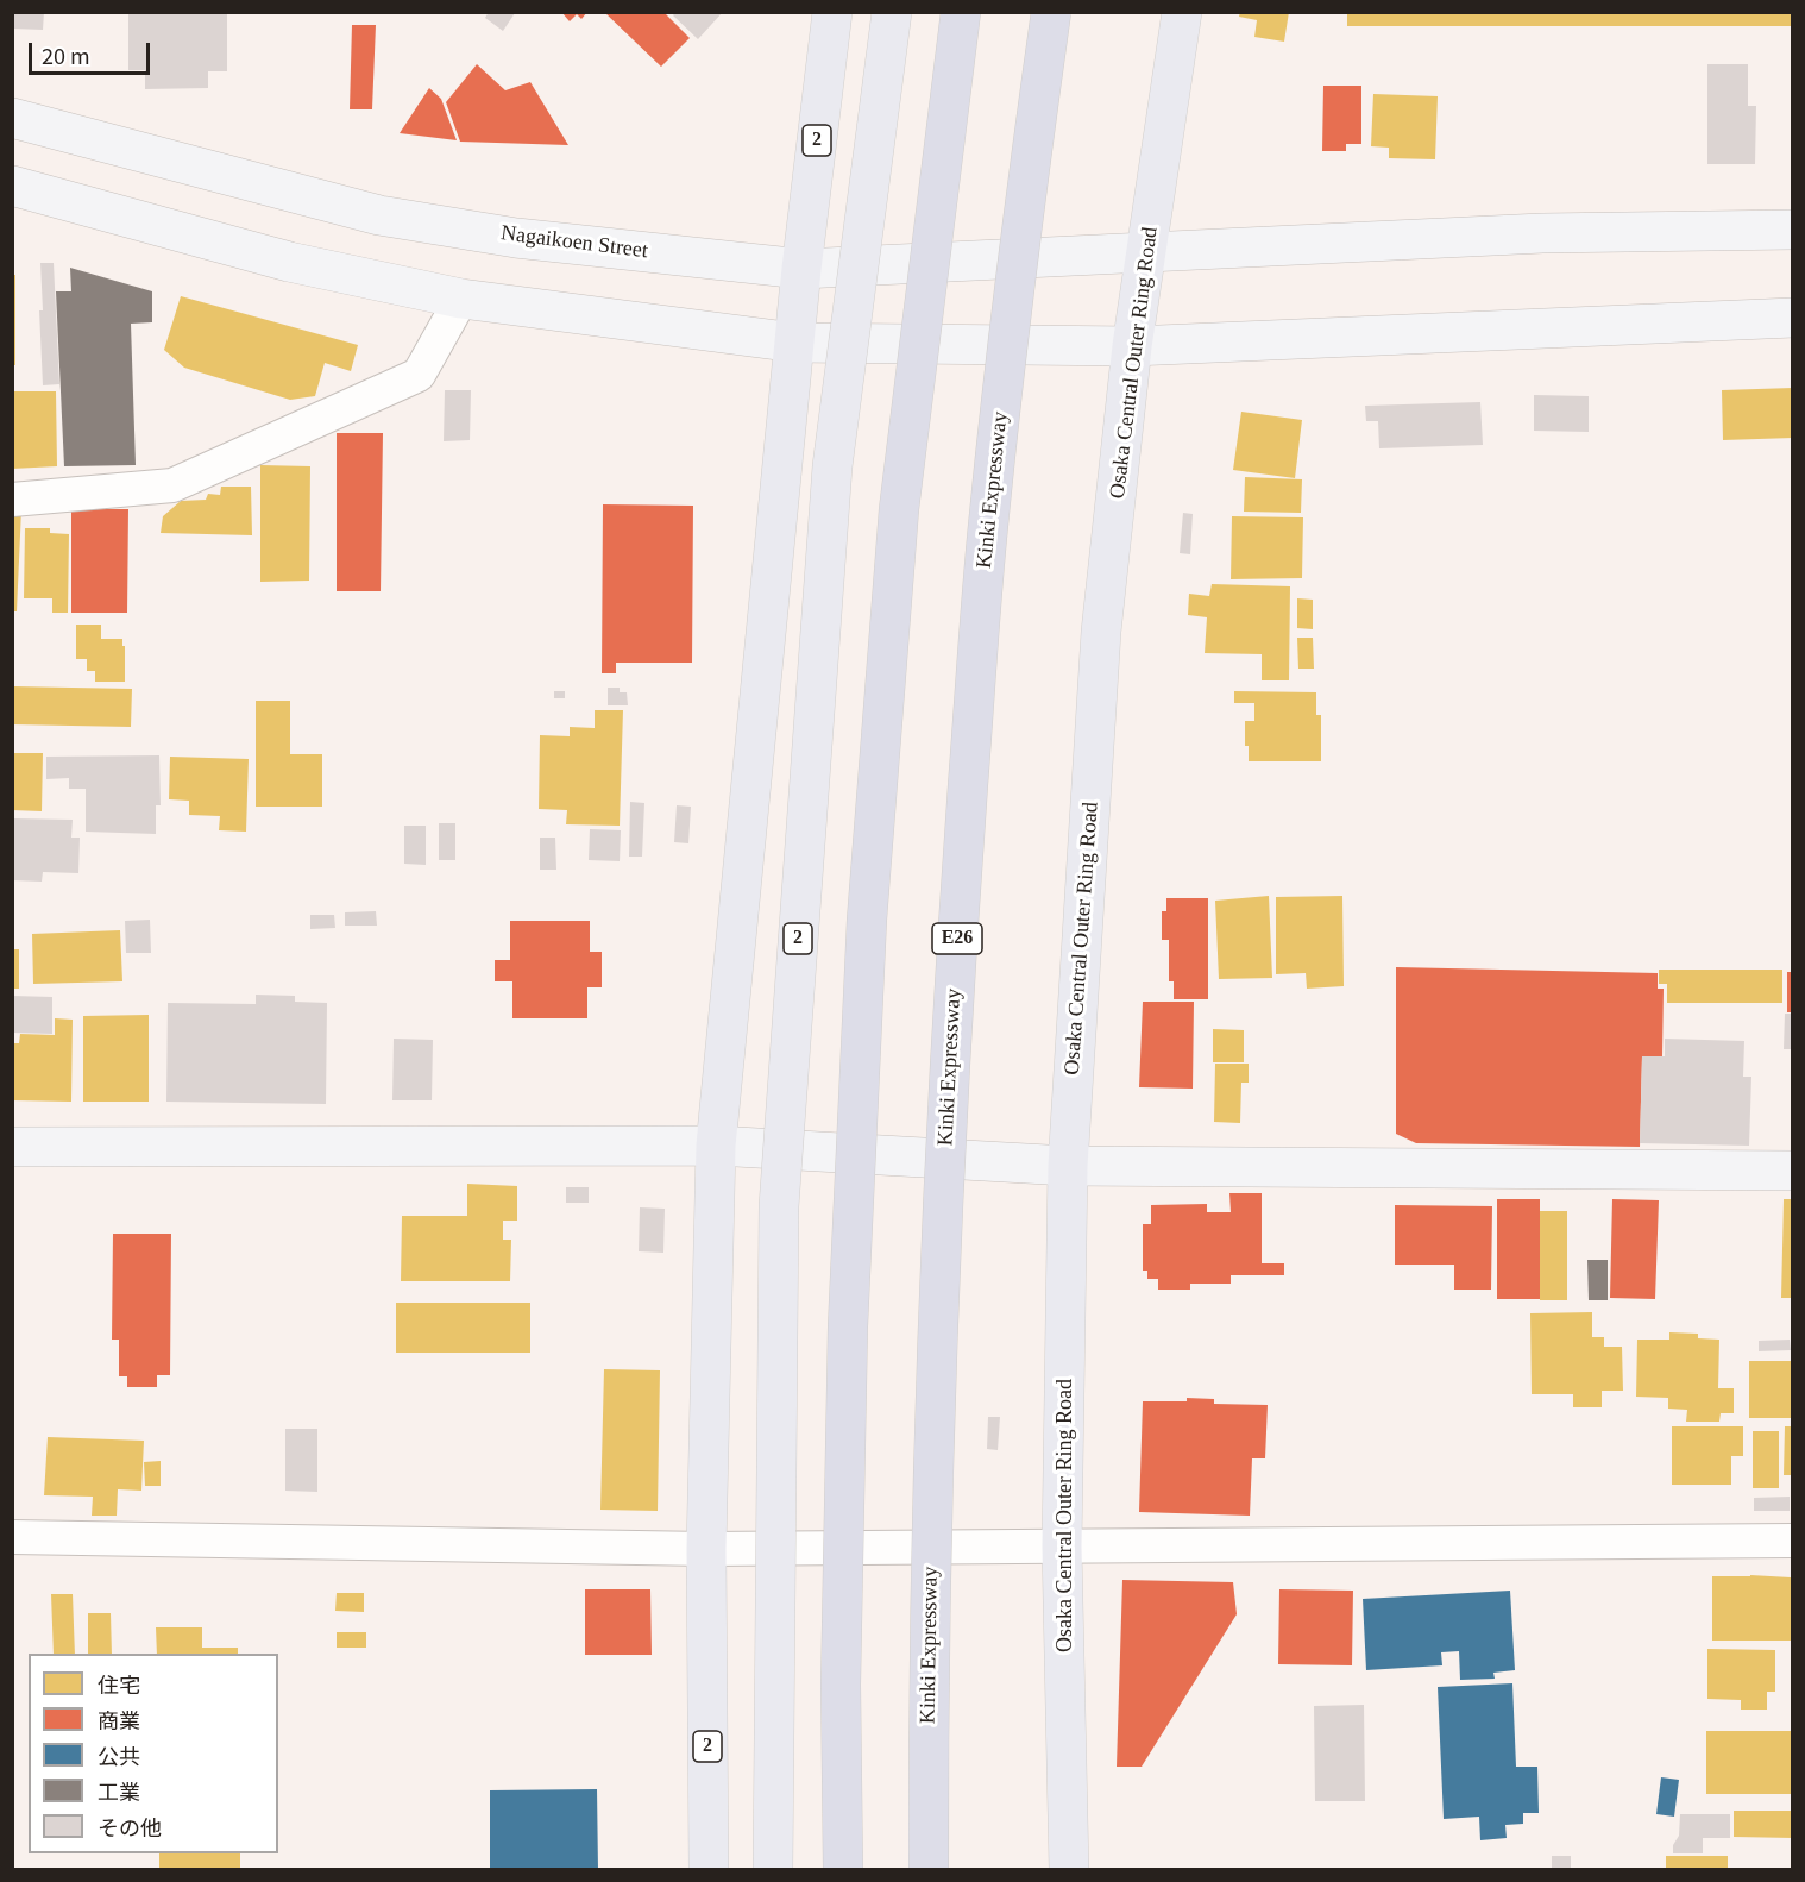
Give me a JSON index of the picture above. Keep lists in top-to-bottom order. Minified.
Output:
{"streets":{"highway":["Kinki Expressway","E26"],"main road":["2","Osaka Central Outer Ring Road"],"street":["Nagaikoen Street"]},"crossings":[["2","Nagaikoen Street"],["Nagaikoen Street","Osaka Central Outer Ring Road"]],"legend":["住宅","商業","公共","工業","その他"],"scale_bar":"20 m"}
